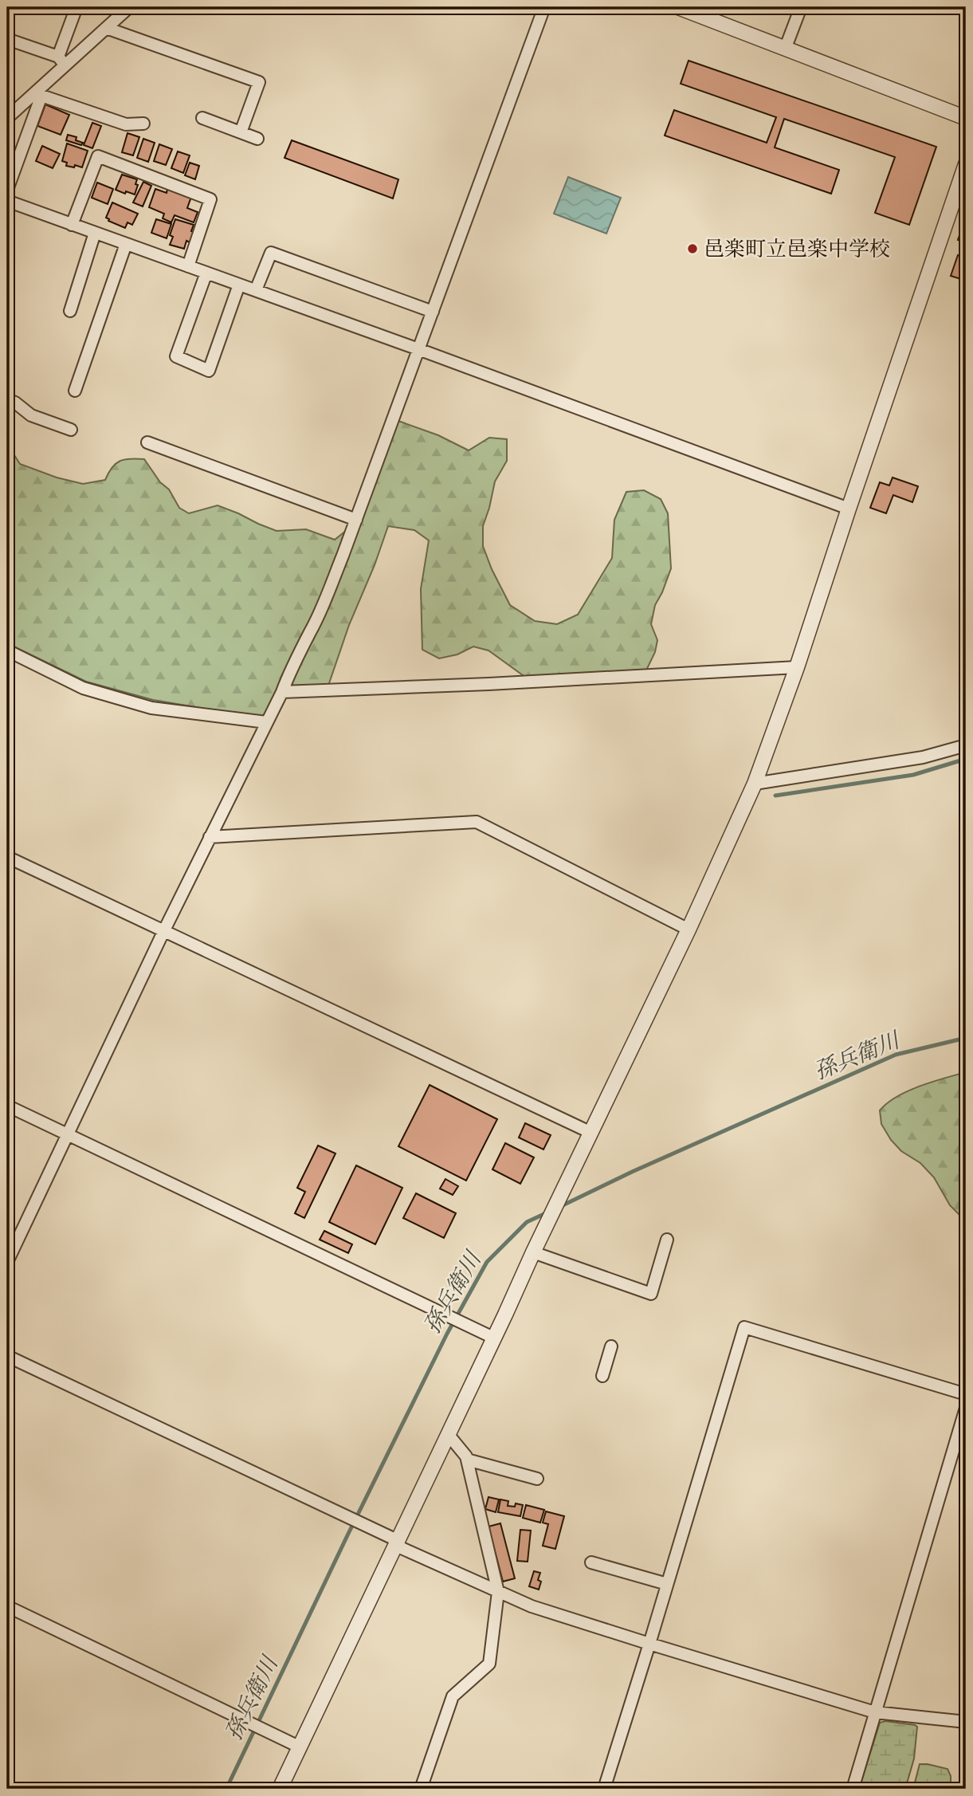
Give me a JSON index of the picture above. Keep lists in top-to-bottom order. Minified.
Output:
{"water":["孫兵衛川"],"places":["邑楽町立邑楽中学校"]}
